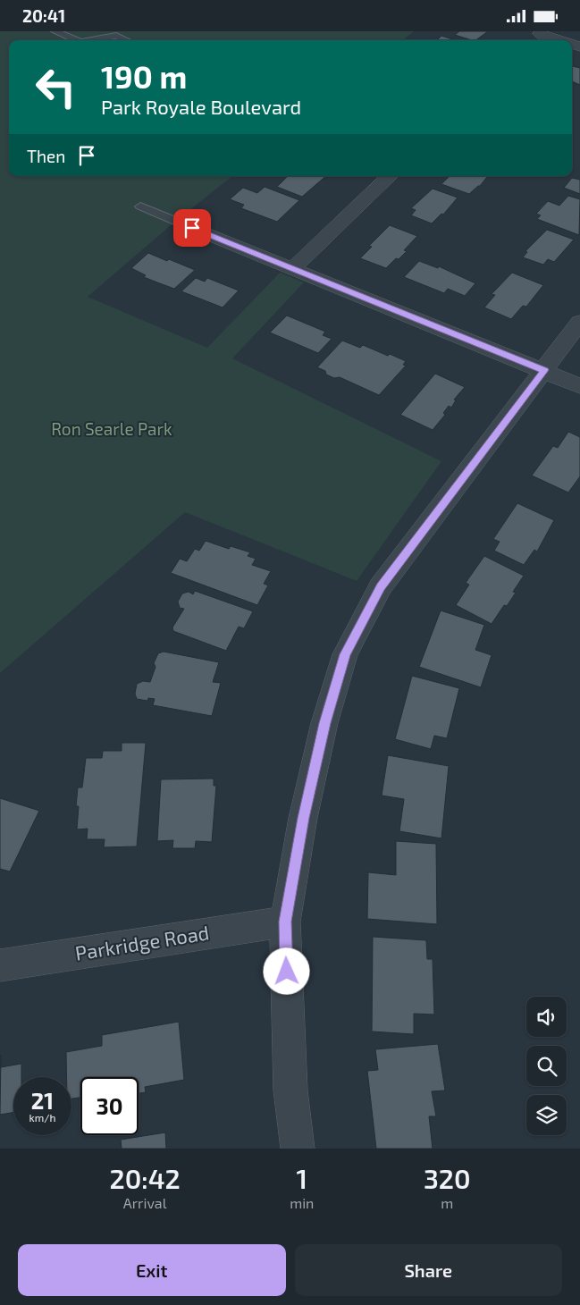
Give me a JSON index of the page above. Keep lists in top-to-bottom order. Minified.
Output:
{"streets":{"street":["Parkridge Road"]},"parks":["Ron Searle Park"],"page":{"status":"20:41","turn":["190 m","Park Royale Boulevard"],"then":"Then","speed":"21 km/h","limit":"30","eta":["20:42","Arrival","1","min","320","m"],"buttons":["Exit","Share"]}}
